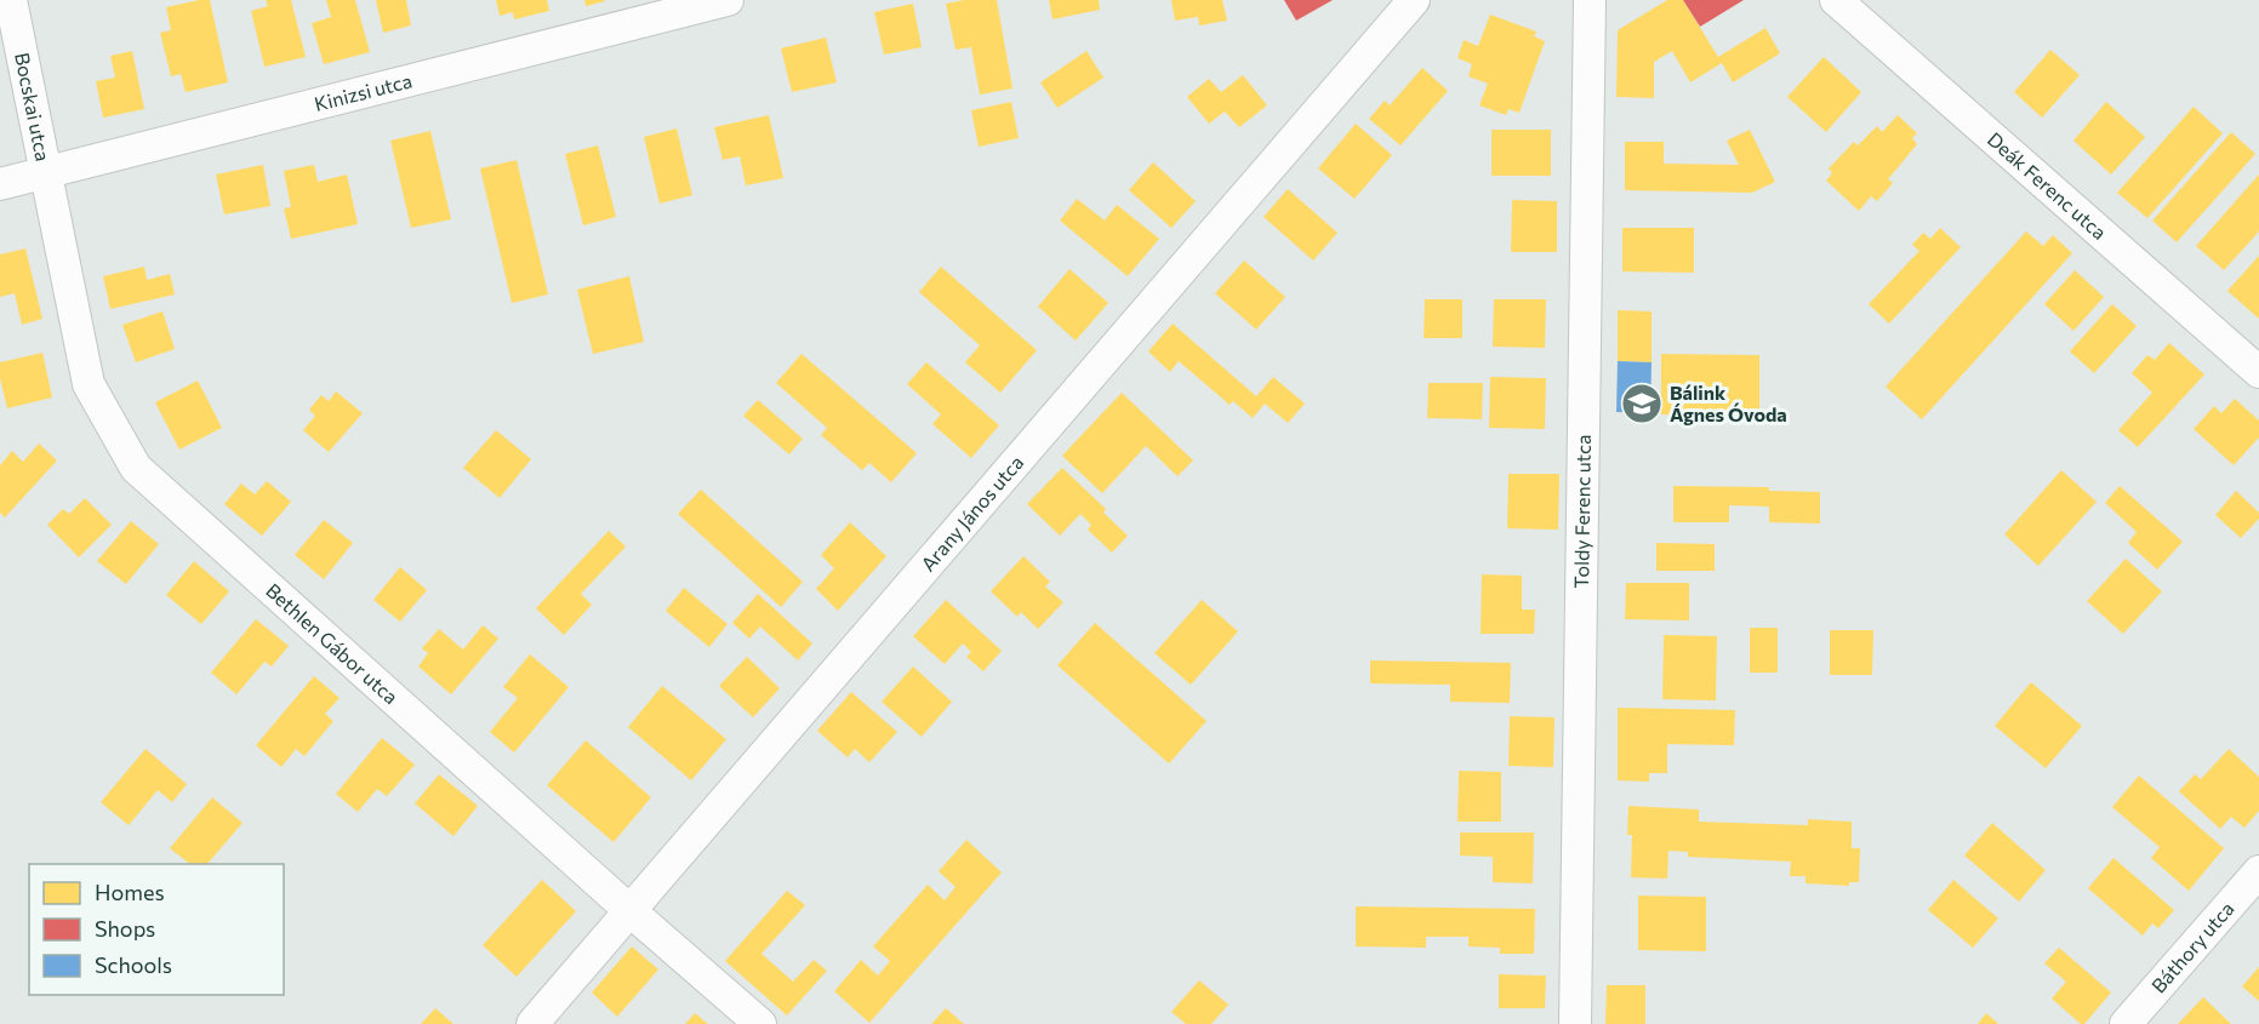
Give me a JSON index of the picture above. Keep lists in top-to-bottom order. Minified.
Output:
{"streets":{"street":["Kinizsi utca","Bocskai utca","Deák Ferenc utca","Arany János utca","Toldy Ferenc utca","Bethlen Gábor utca","Báthory utca"]},"crossings":[["Kinizsi utca","Bocskai utca"],["Kinizsi utca","Bethlen Gábor utca"],["Bocskai utca","Bethlen Gábor utca"],["Arany János utca","Bethlen Gábor utca"]],"places":{"school or university":["Bálink Ágnes Óvoda"]},"legend":["Homes","Shops","Schools"]}
